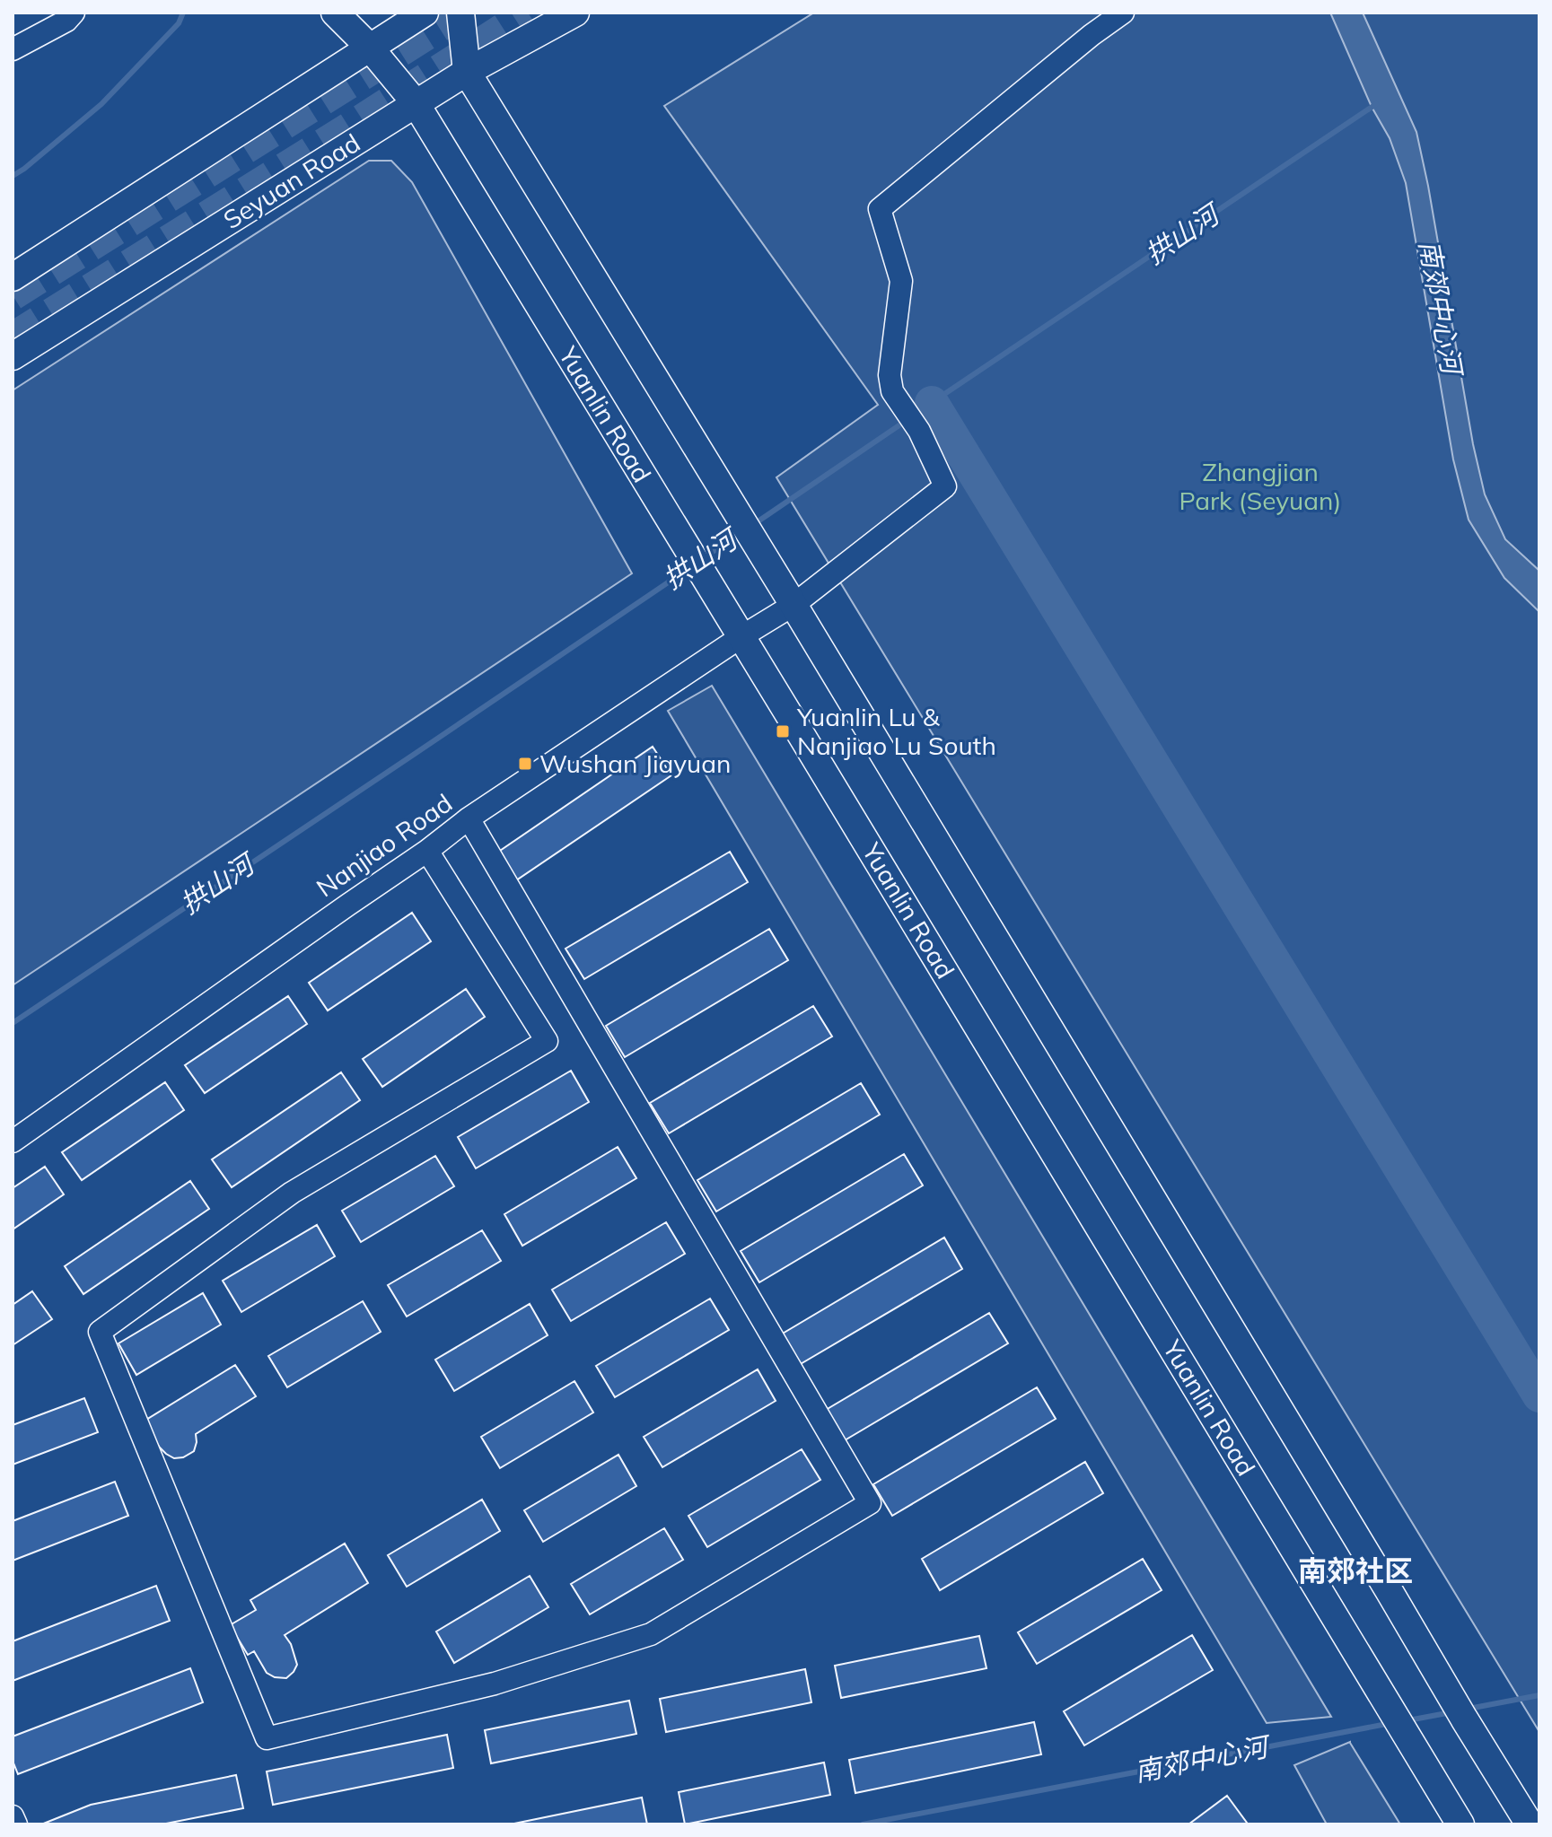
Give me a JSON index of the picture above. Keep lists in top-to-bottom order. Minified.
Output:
{"streets":{"main road":["Seyuan Road","Yuanlin Road"],"street":["Nanjiao Road"]},"crossings":[["Seyuan Road","Yuanlin Road"],["Yuanlin Road","Nanjiao Road"]],"districts":["南郊社区"],"water":["拱山河","南郊中心河"],"parks":["Zhangjian Park (Seyuan)"],"places":{"transit":["Yuanlin Lu & Nanjiao Lu South","Wushan Jiayuan"]}}
